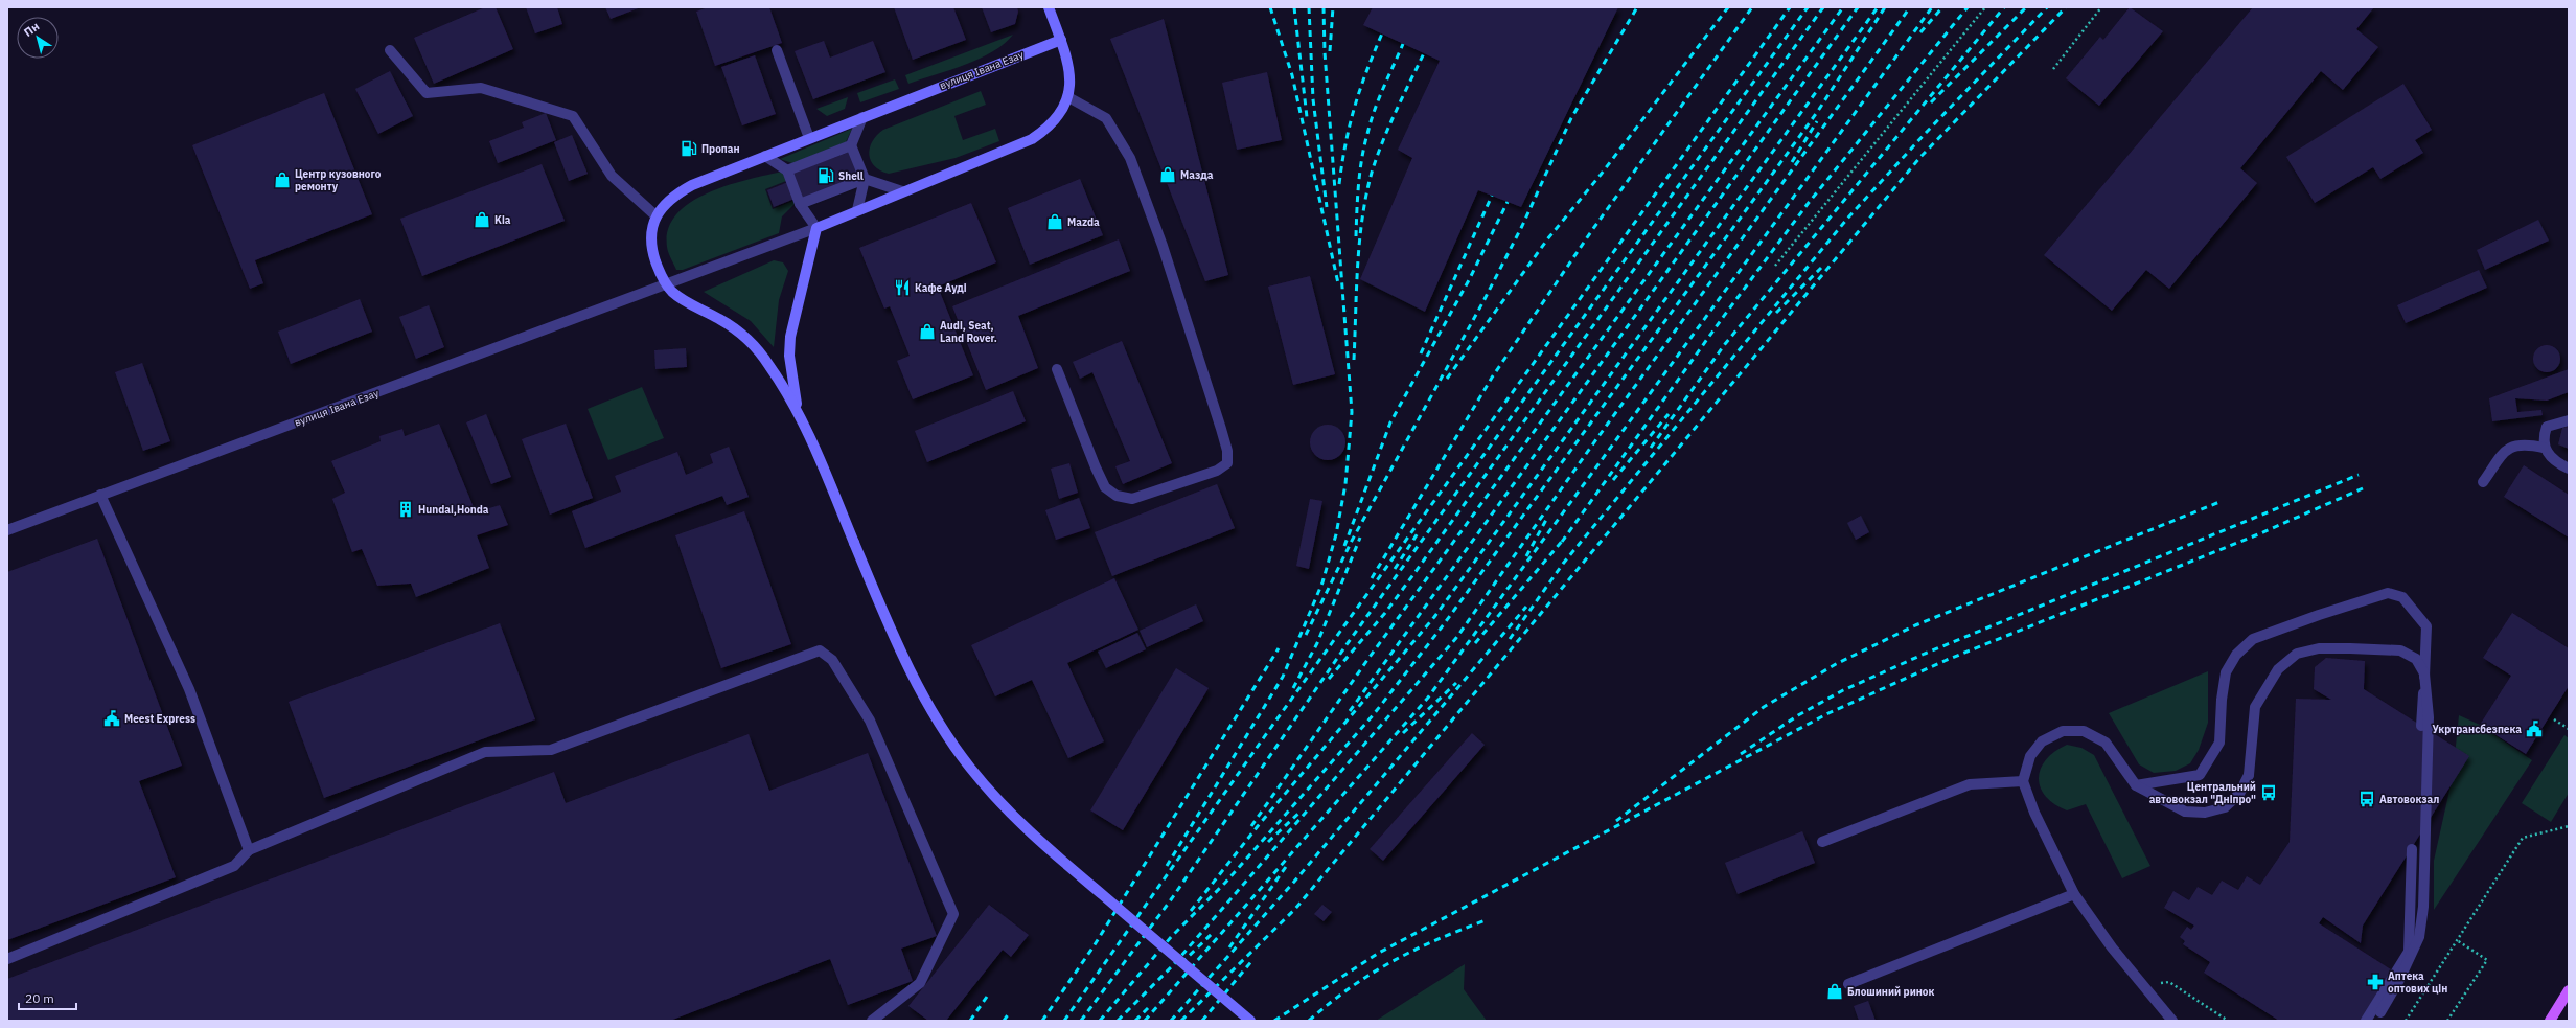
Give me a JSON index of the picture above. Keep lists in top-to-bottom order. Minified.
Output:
{"streets":{"main road":["вулиця Івана Езау"]},"places":{"fuel station":["Пропан","Shell"],"shop":["Мазда","Центр кузовного ремонту","Kia","Mazda","Audi, Seat, Land Rover.","Блошиний ринок"],"restaurant":["Кафе Ауді"],"building":["Hundai,Honda"],"public building":["Meest Express","Укртрансбезпека"],"bus stop":["Центральний автовокзал \"Дніпро\"","Автовокзал"],"pharmacy":["Аптека оптових цін"]},"scale_bar":"20 m","north":"top left"}
